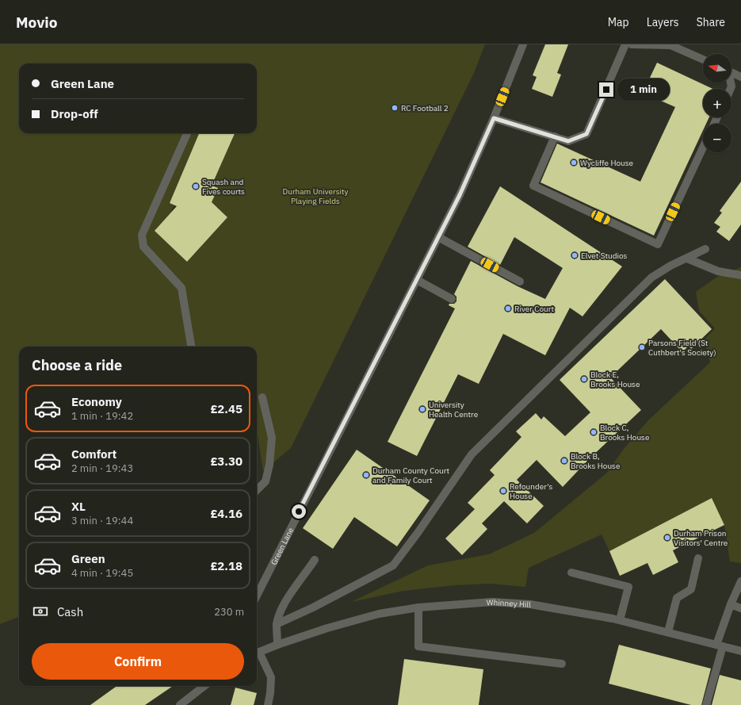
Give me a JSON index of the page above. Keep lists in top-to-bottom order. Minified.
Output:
{"streets":{"street":["Green Lane","Whinney Hill"]},"parks":["Durham University Playing Fields"],"places":["RC Football 2","Wycliffe House","Squash and Fives courts","Elvet Studios","River Court","Parsons Field (St Cuthbert's Society)","Block E, Brooks House","University Health Centre","Block C, Brooks House","Block B, Brooks House","Durham County Court and Family Court","Refounder's House","Durham Prison Visitors' Centre"],"north":"left","page":{"header":"Movio","nav":["Map","Layers","Share"],"map_buttons":["+","−"],"banner":["Green Lane","Drop-off"],"bubble":"1 min","heading":"Choose a ride","list":[{"name":"Economy","note":"1 min · 19:42","value":"£2.45"},{"name":"Comfort","note":"2 min · 19:43","value":"£3.30"},{"name":"XL","note":"3 min · 19:44","value":"£4.16"},{"name":"Green","note":"4 min · 19:45","value":"£2.18"}],"pay":["Cash","230 m"],"buttons":"Confirm"}}
